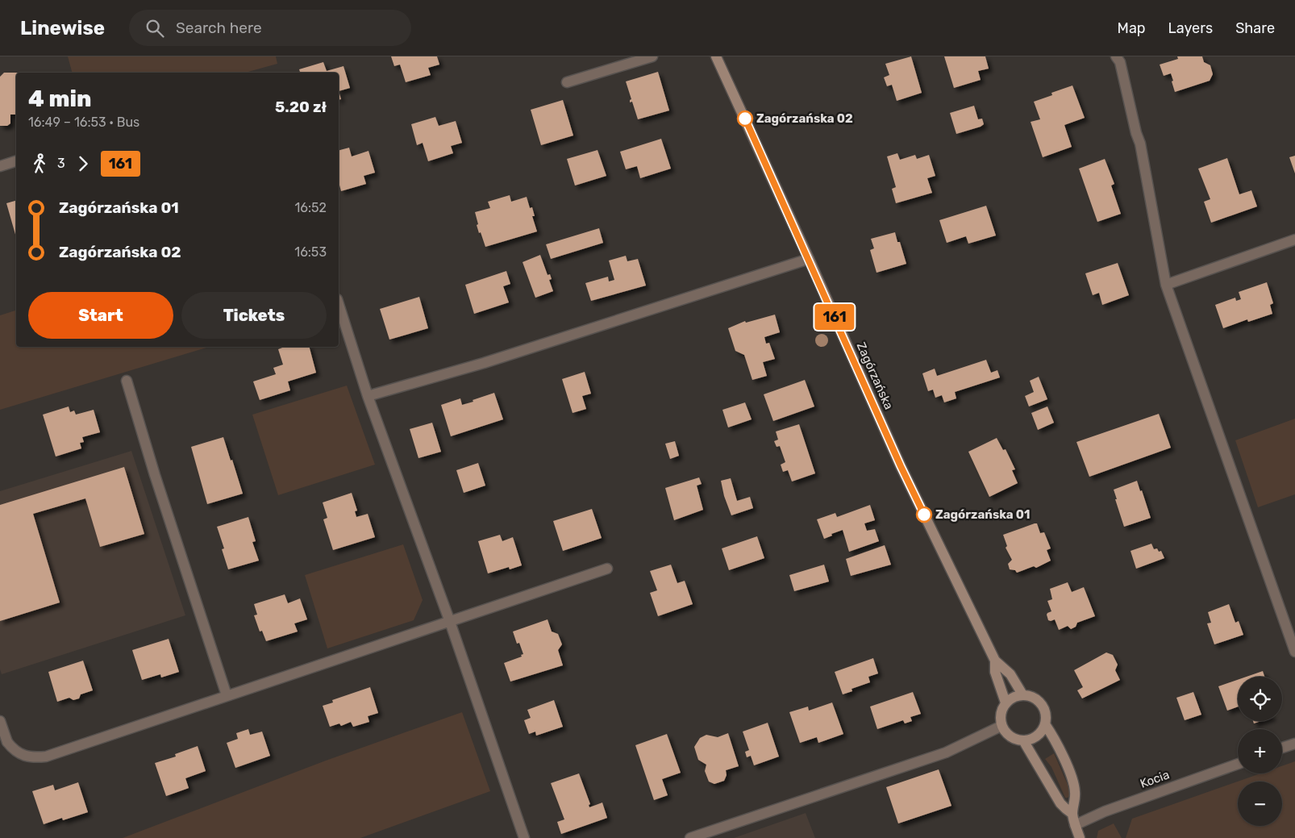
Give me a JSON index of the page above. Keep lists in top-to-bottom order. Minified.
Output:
{"streets":{"street":["Zagórzańska","Kocia"]},"places":["Zagórzańska 02","Zagórzańska 01"],"lines":["bus line 161"],"page":{"header":"Linewise","search":"Search here","nav":["Map","Layers","Share"],"on_map":"161","heading":["4 min","16:49 – 16:53 · Bus","5.20 zł"],"legs":["3","161"],"list":[{"name":"Zagórzańska 01","value":"16:52"},{"name":"Zagórzańska 02","value":"16:53"}],"buttons":["Start","Tickets"],"map_buttons":["+","−"]}}
